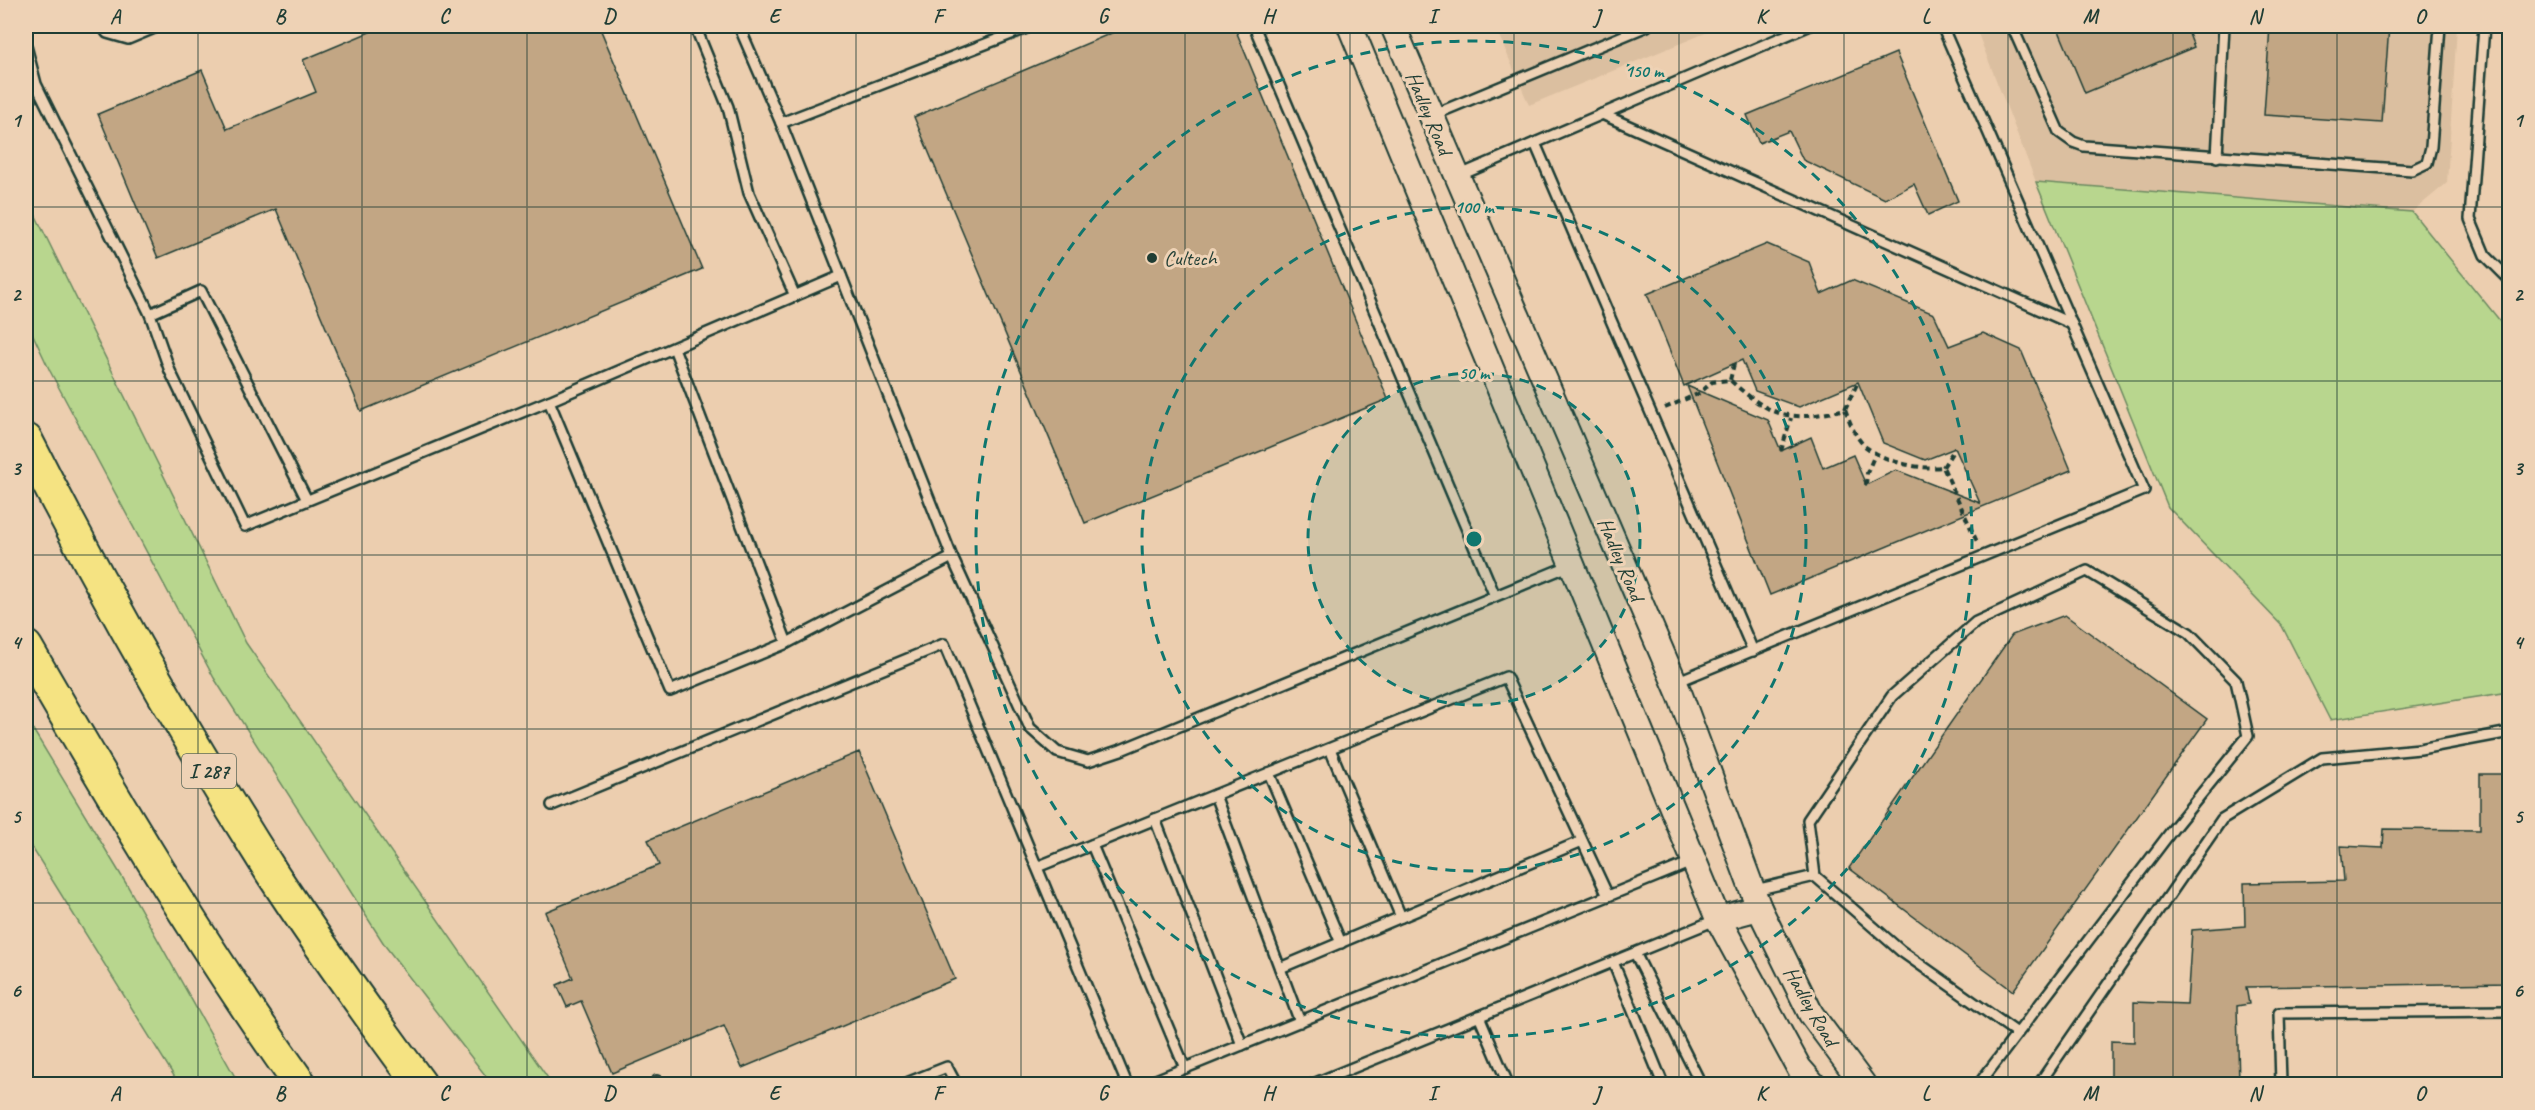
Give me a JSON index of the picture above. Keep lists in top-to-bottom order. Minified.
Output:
{"streets":{"highway":["I 287"],"main road":["Hadley Road"]},"places":["Cultech"],"grid":{"columns":["A","B","C","D","E","F","G","H","I","J","K","L","M","N","O"],"rows":["1","2","3","4","5","6"]},"rings":["150 m","100 m","50 m"]}
